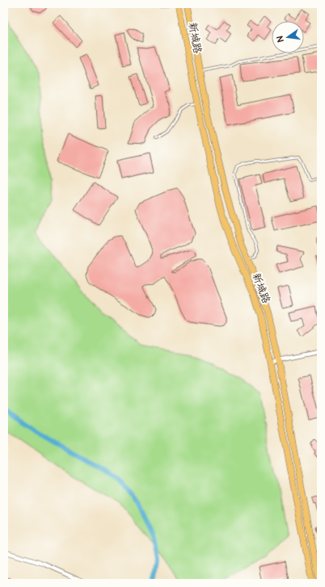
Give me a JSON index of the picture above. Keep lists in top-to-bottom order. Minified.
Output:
{"streets":{"main road":["新城路"]},"north":"left"}
